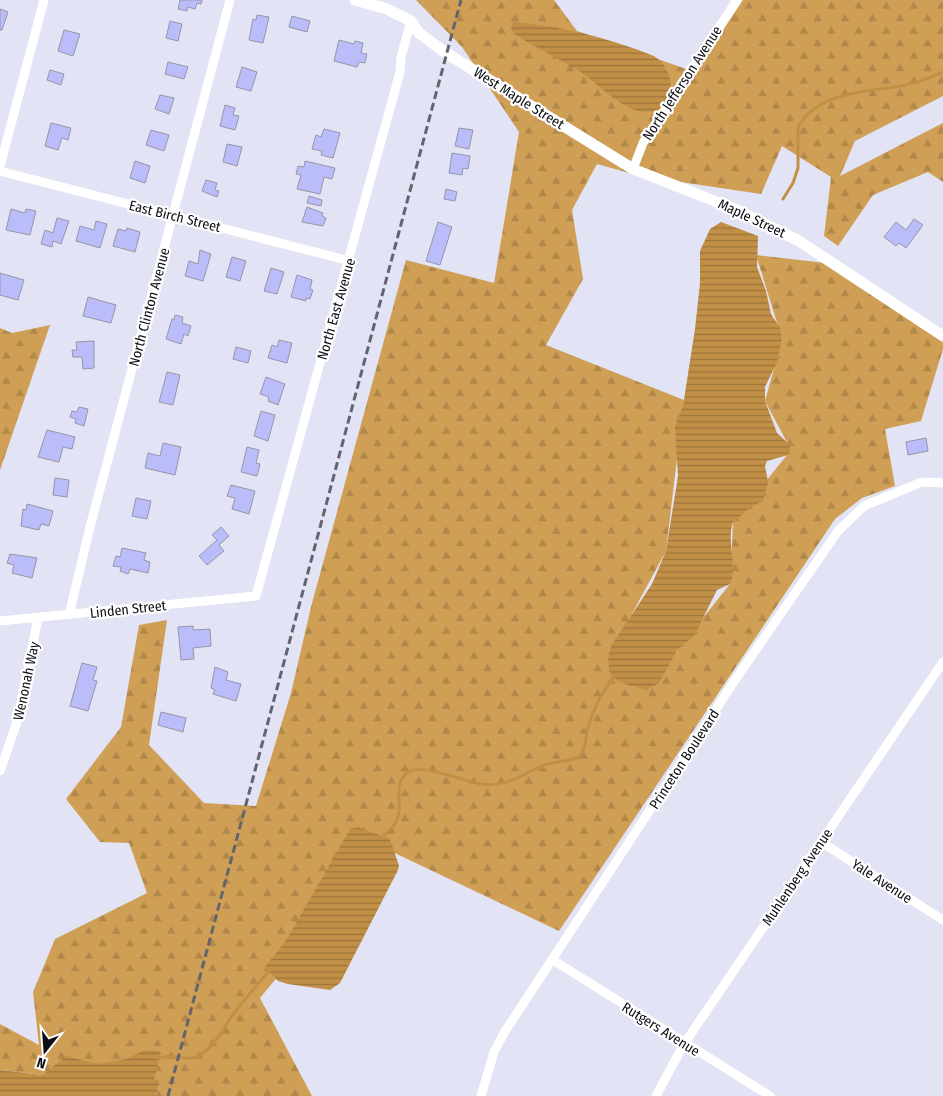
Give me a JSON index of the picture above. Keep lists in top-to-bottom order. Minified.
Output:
{"streets":{"street":["North Jefferson Avenue","West Maple Street","East Birch Street","Maple Street","North Clinton Avenue","North East Avenue","Linden Street","Wenonah Way","Princeton Boulevard","Muhlenberg Avenue","Yale Avenue","Rutgers Avenue"]},"crossings":[["North Jefferson Avenue","West Maple Street"],["North Jefferson Avenue","Maple Street"],["West Maple Street","Maple Street"],["West Maple Street","North East Avenue"],["East Birch Street","North Clinton Avenue"],["East Birch Street","North East Avenue"],["North Clinton Avenue","Linden Street"],["North East Avenue","Linden Street"],["Linden Street","Wenonah Way"],["Princeton Boulevard","Rutgers Avenue"],["Muhlenberg Avenue","Yale Avenue"],["Muhlenberg Avenue","Rutgers Avenue"]],"north":"bottom"}
